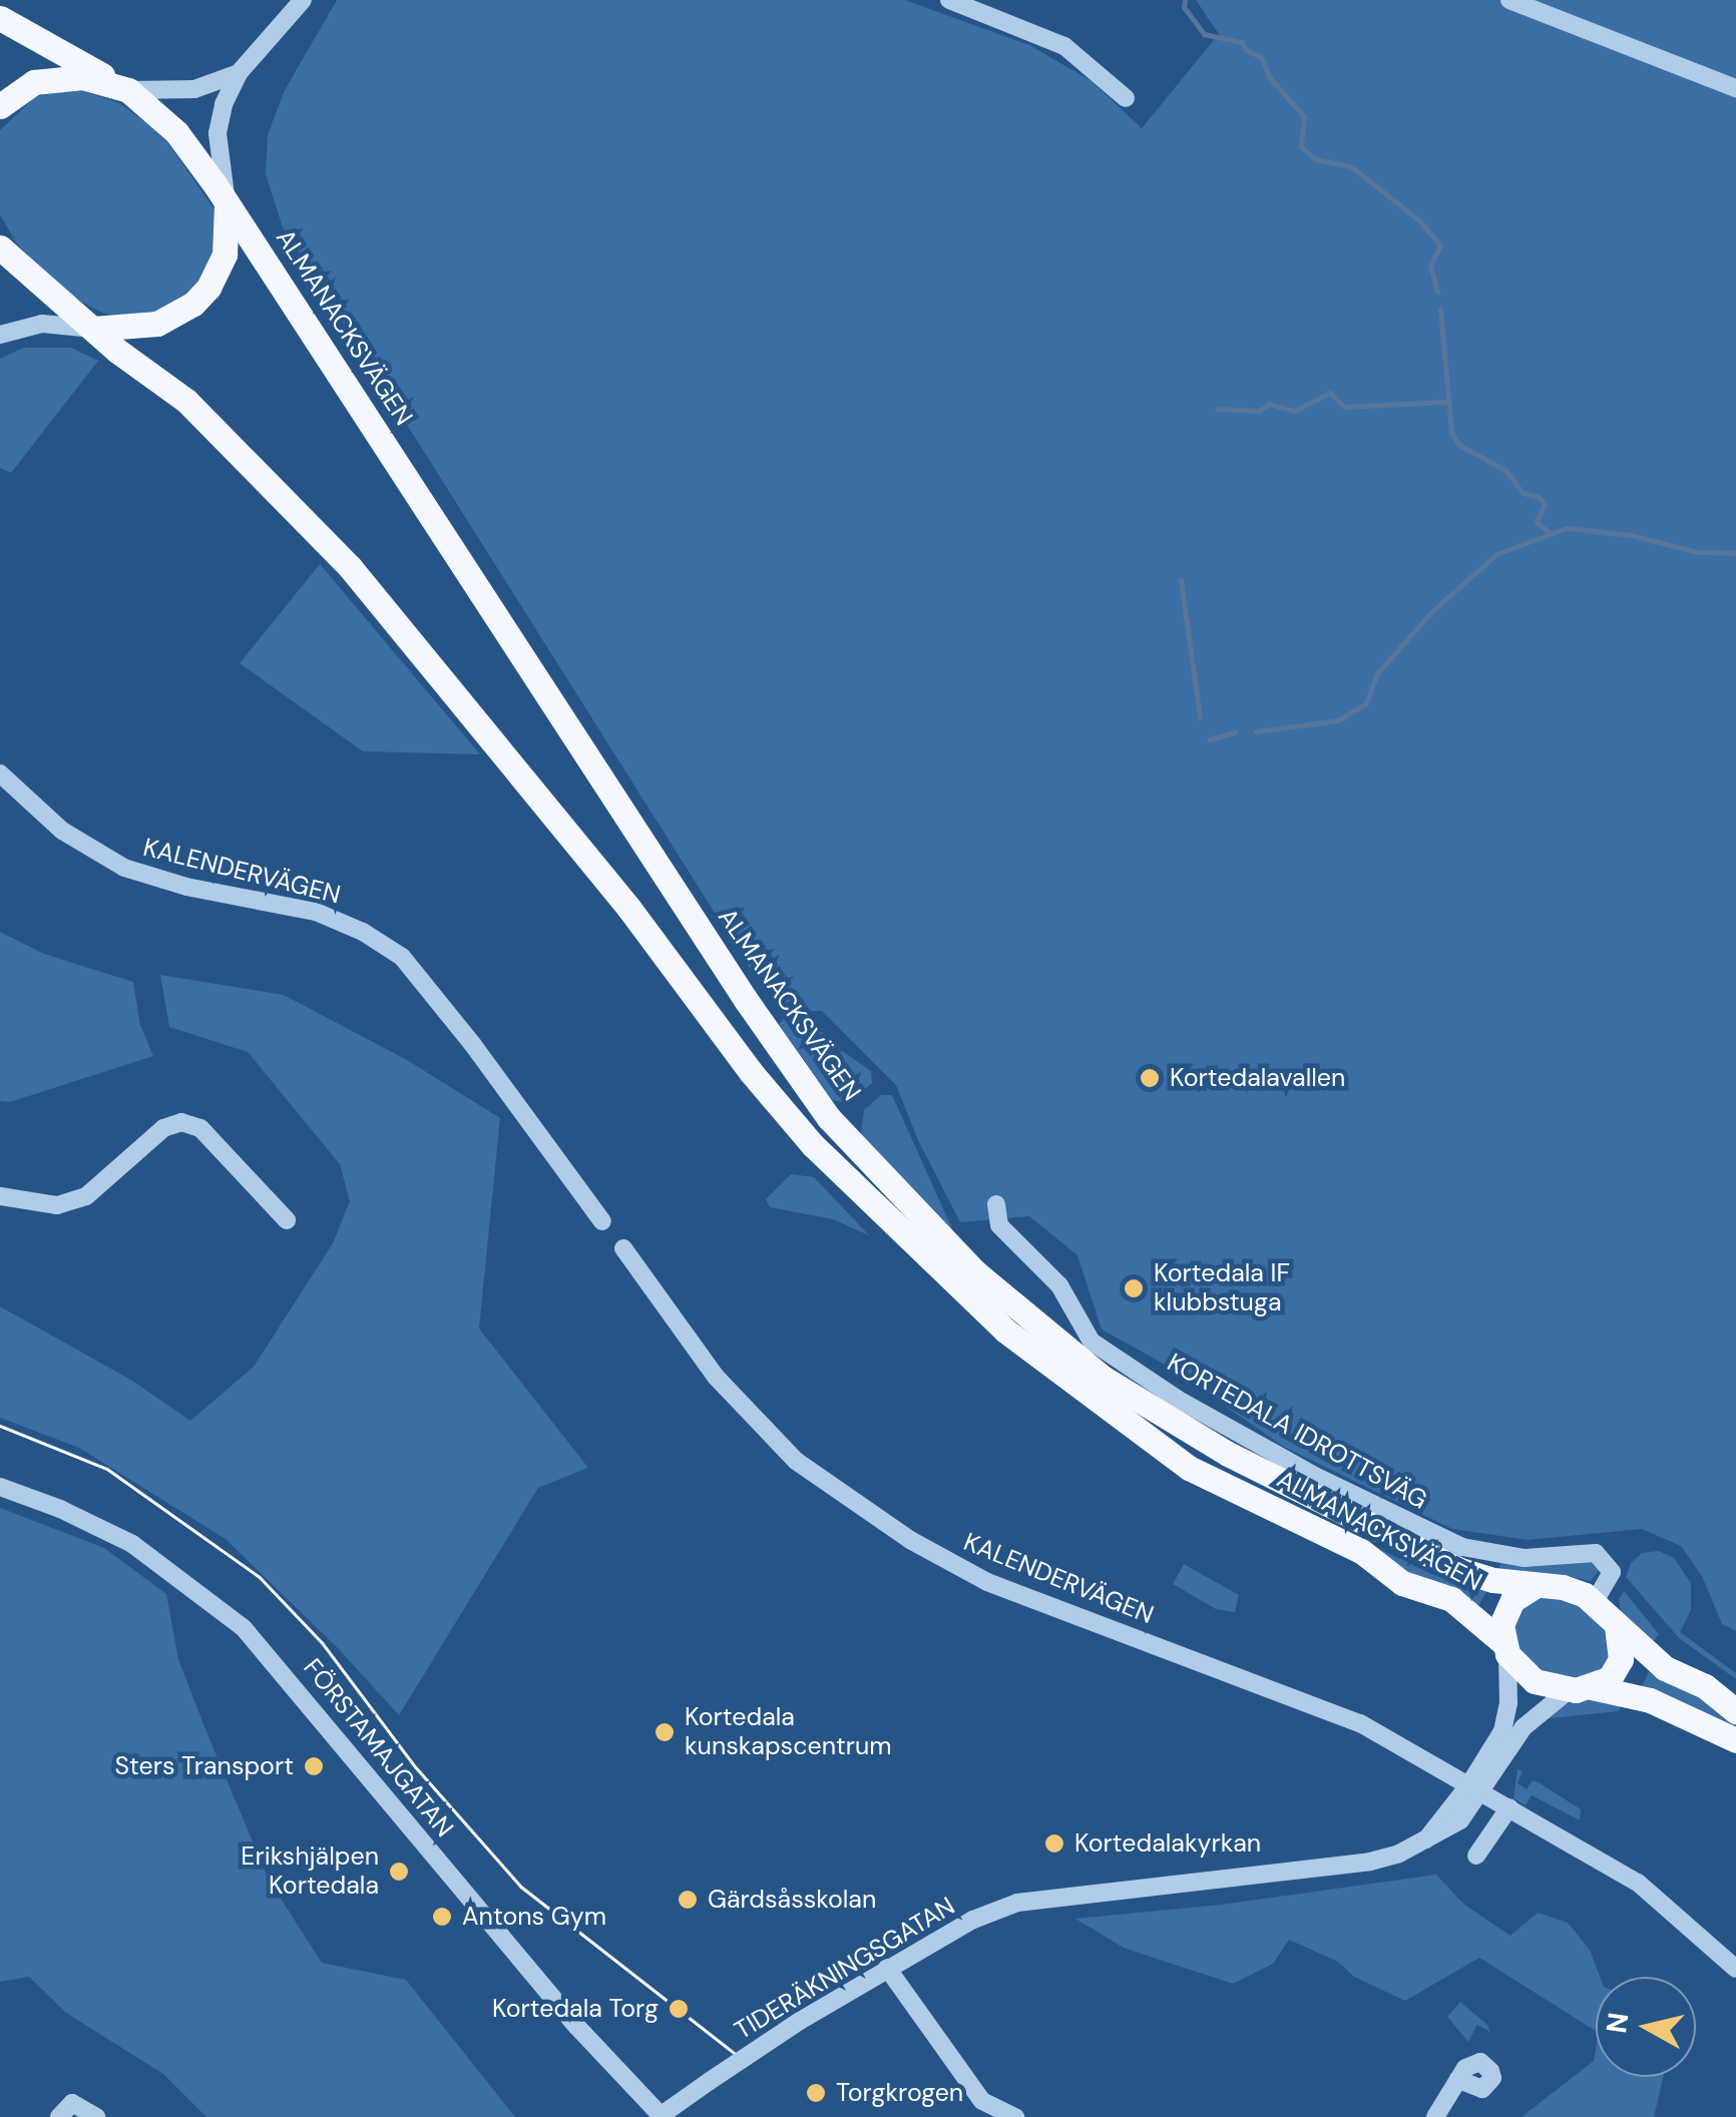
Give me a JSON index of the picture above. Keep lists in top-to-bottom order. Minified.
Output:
{"streets":{"main road":["ALMANACKSVÄGEN"],"street":["KALENDERVÄGEN","KORTEDALA IDROTTSVÄG","FÖRSTAMAJGATAN","TIDERÄKNINGSGATAN"]},"crossings":[["ALMANACKSVÄGEN","KORTEDALA IDROTTSVÄG"],["ALMANACKSVÄGEN","TIDERÄKNINGSGATAN"],["KALENDERVÄGEN","TIDERÄKNINGSGATAN"],["KORTEDALA IDROTTSVÄG","TIDERÄKNINGSGATAN"],["FÖRSTAMAJGATAN","TIDERÄKNINGSGATAN"]],"places":["Kortedalavallen","Kortedala IF klubbstuga","Kortedala kunskapscentrum","Sters Transport","Kortedalakyrkan","Erikshjälpen Kortedala","Gärdsåsskolan","Antons Gym","Kortedala Torg","Torgkrogen"],"north":"left"}
